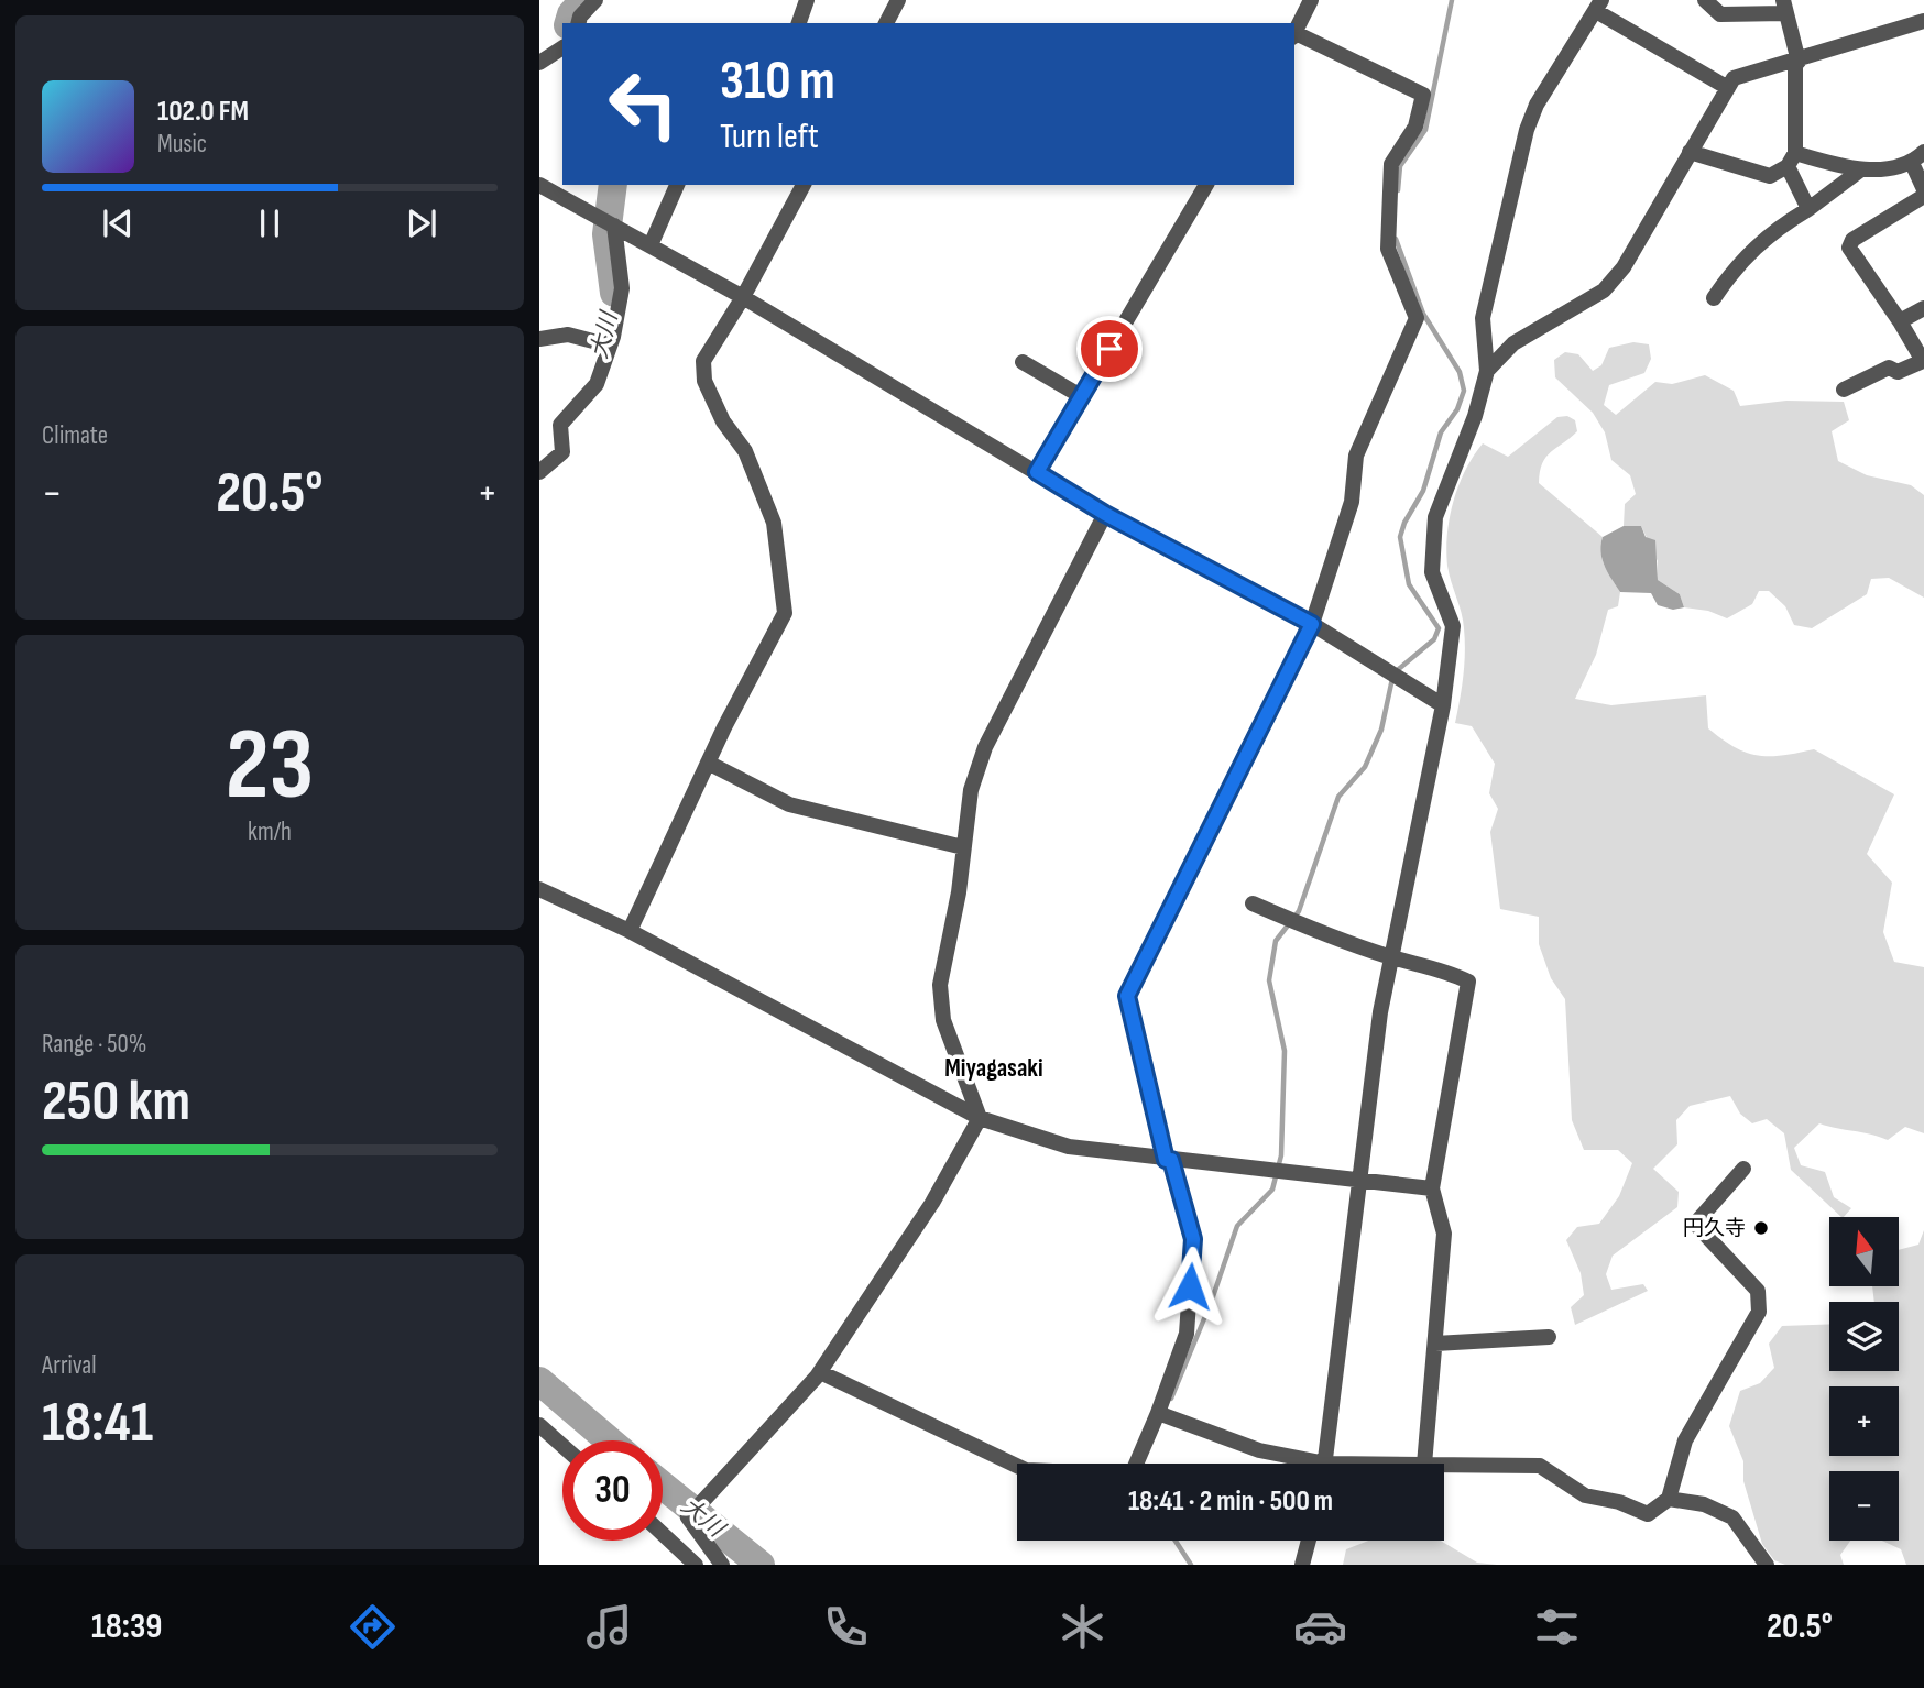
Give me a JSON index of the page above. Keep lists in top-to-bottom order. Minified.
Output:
{"districts":["Miyagasaki"],"water":["大川"],"places":["円久寺"],"north":"top","page":{"turn":["310 m","Turn left"],"song":["102.0 FM","Music"],"tile":["Climate",["23","km/h"],["Range · 50%","250 km"],["Arrival","18:41"]],"heat":["−","20.5°","+"],"map_buttons":["+","−"],"limit":"30","trip":"18:41 · 2 min · 500 m","tabs":["18:39","20.5°"]}}
